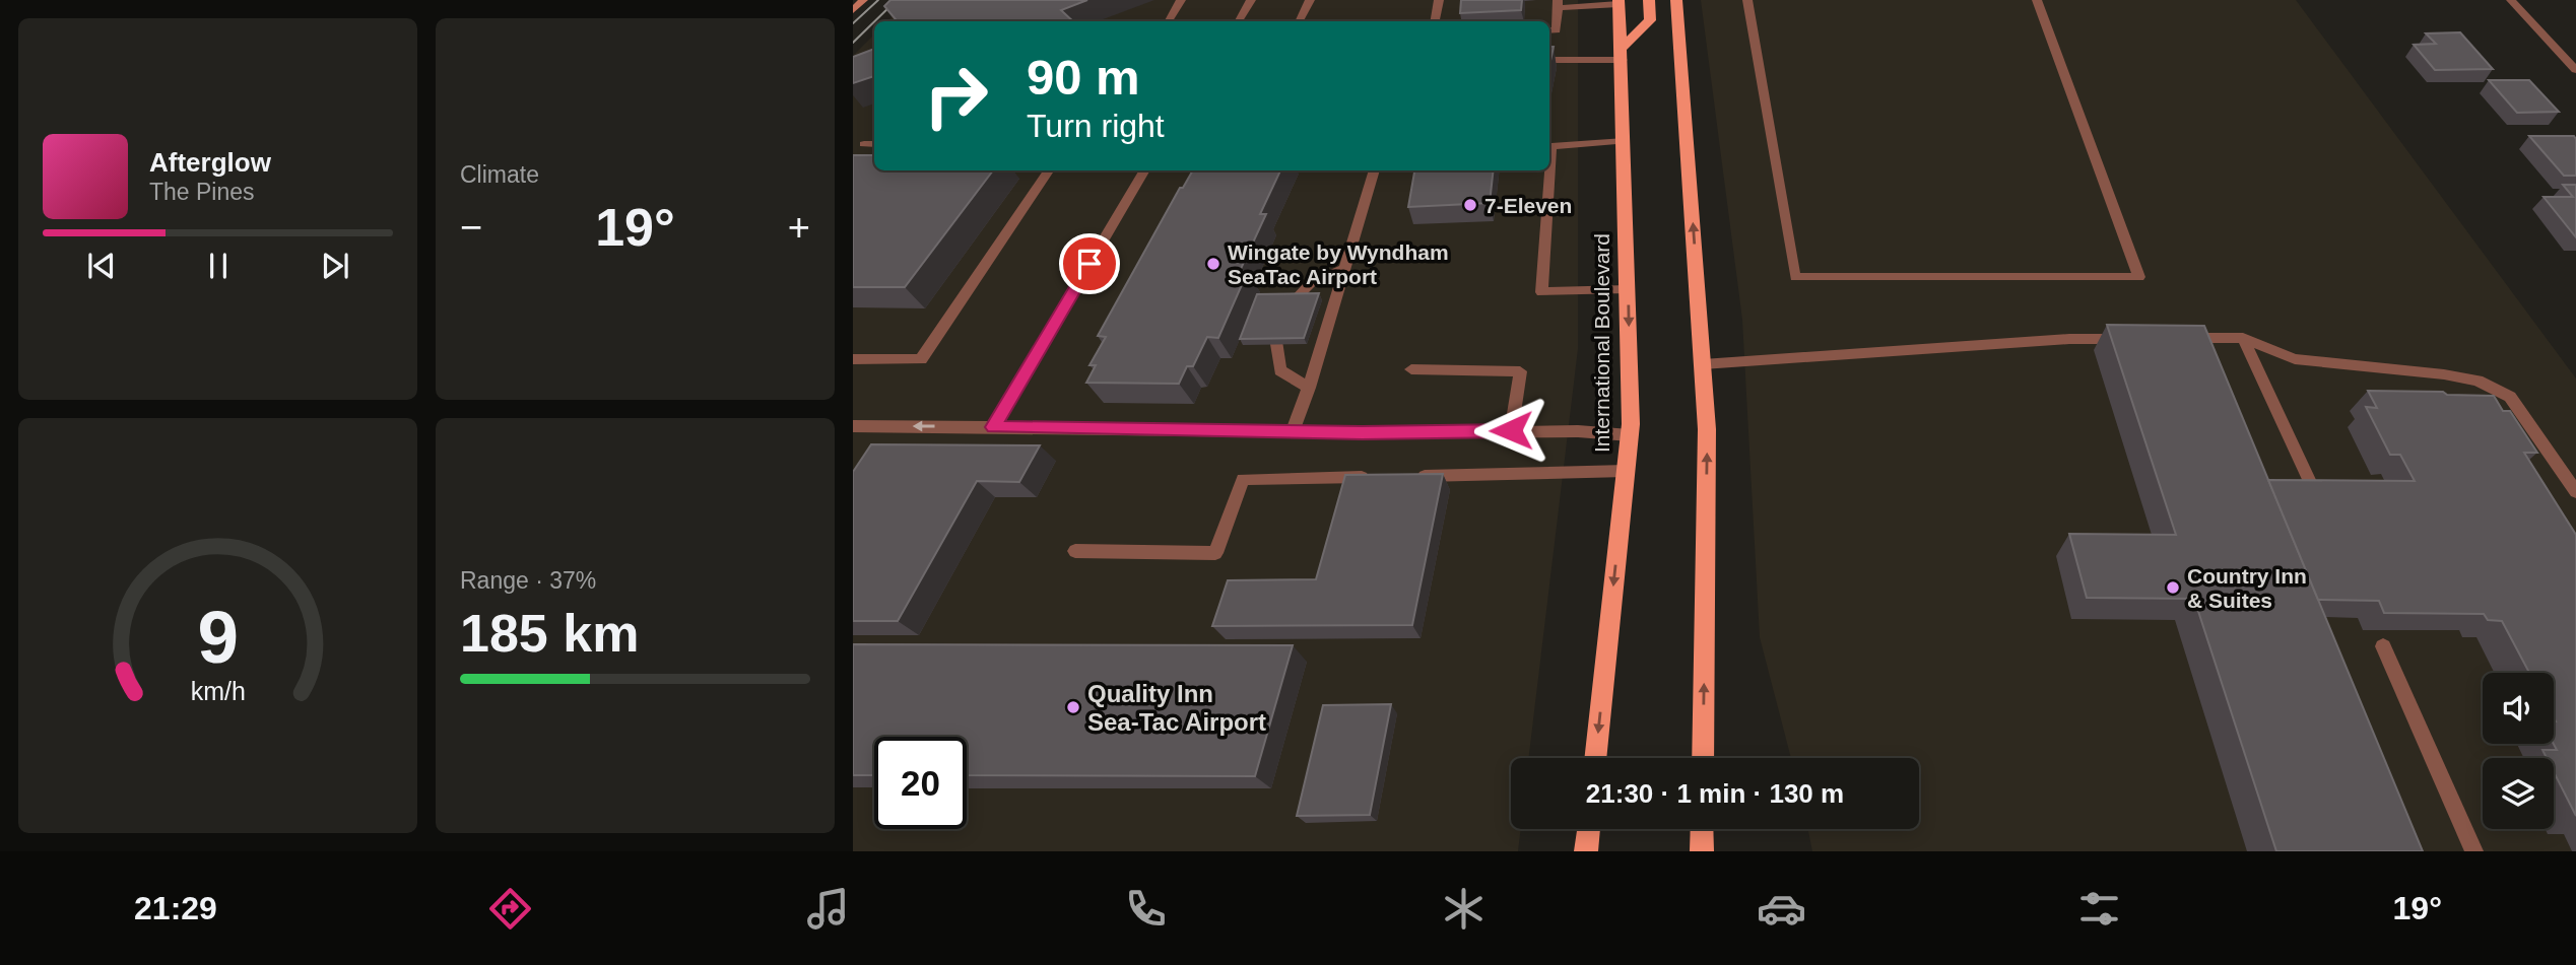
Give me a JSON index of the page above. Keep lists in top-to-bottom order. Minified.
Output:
{"streets":{"main road":["International Boulevard"]},"places":["7-Eleven","Wingate by Wyndham SeaTac Airport","Country Inn & Suites","Quality Inn Sea-Tac Airport"],"page":{"tile":["Climate",["Range · 37%","185 km"]],"turn":["90 m","Turn right"],"song":["Afterglow","The Pines"],"heat":["−","19°","+"],"limit":"20","trip":"21:30 · 1 min · 130 m","tabs":["21:29","19°"],"gauge":["9","km/h"]}}
